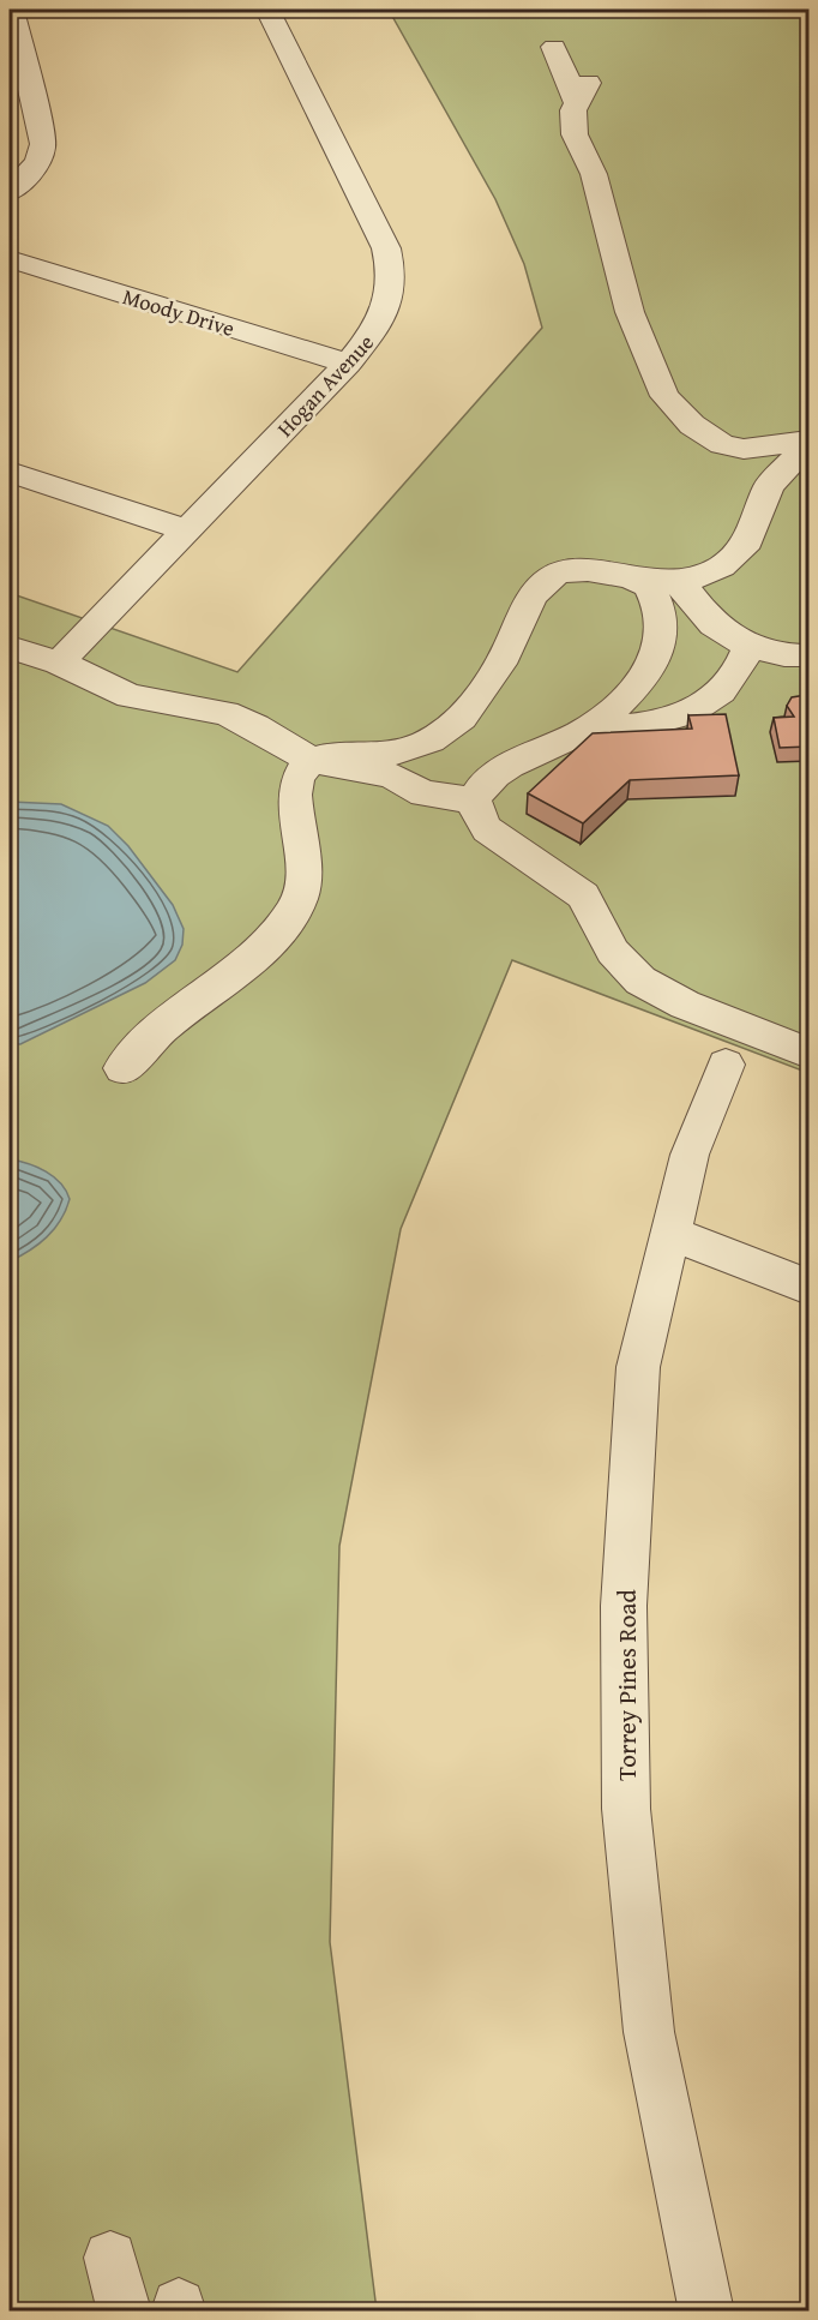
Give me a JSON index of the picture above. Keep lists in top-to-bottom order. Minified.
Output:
{"streets":{"street":["Moody Drive","Hogan Avenue","Torrey Pines Road"]},"crossings":[["Moody Drive","Hogan Avenue"]]}
